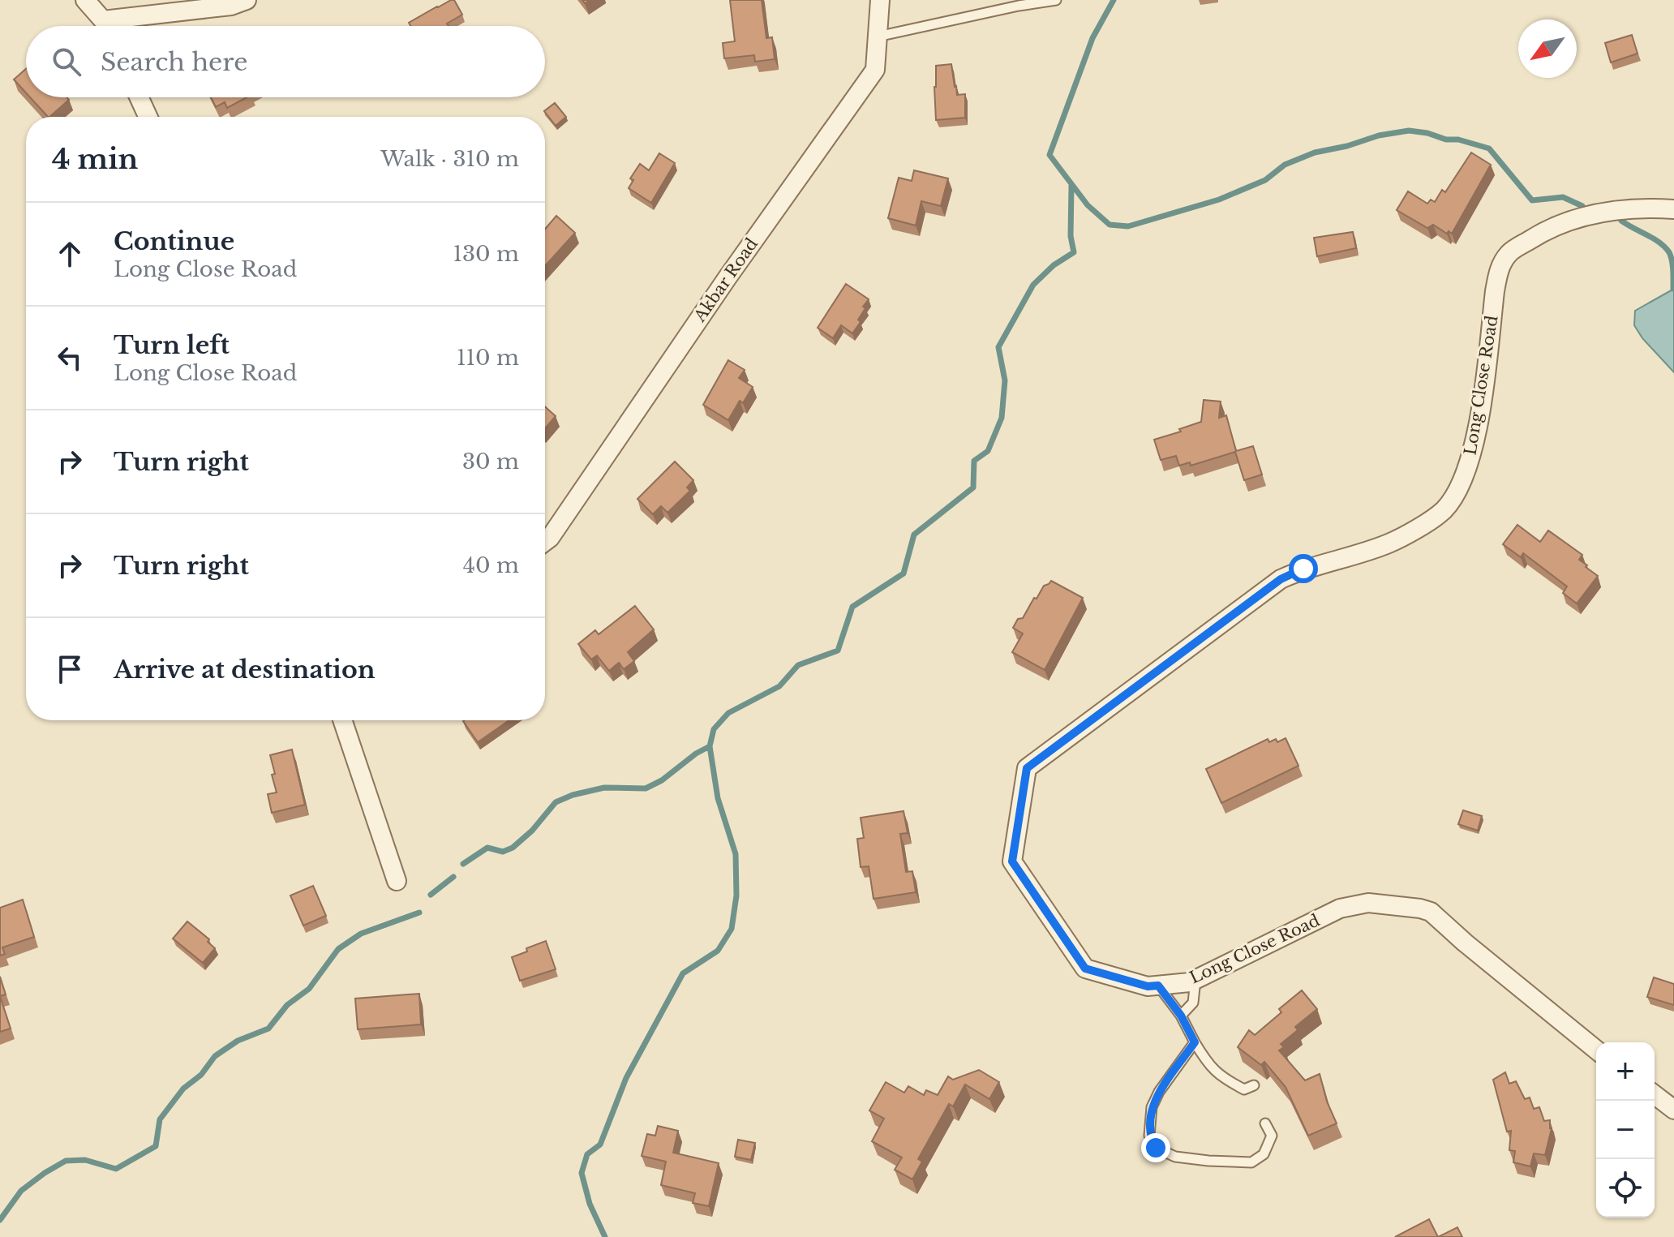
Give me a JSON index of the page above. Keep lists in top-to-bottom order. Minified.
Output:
{"streets":{"street":["Akbar Road","Long Close Road"]},"north":"bottom left","page":{"search":"Search here","heading":["4 min","Walk · 310 m"],"list":[["Continue","Long Close Road","130 m"],["Turn left","Long Close Road","110 m"],["Turn right","30 m"],["Turn right","40 m"],"Arrive at destination"],"map_buttons":["+","−"]}}
